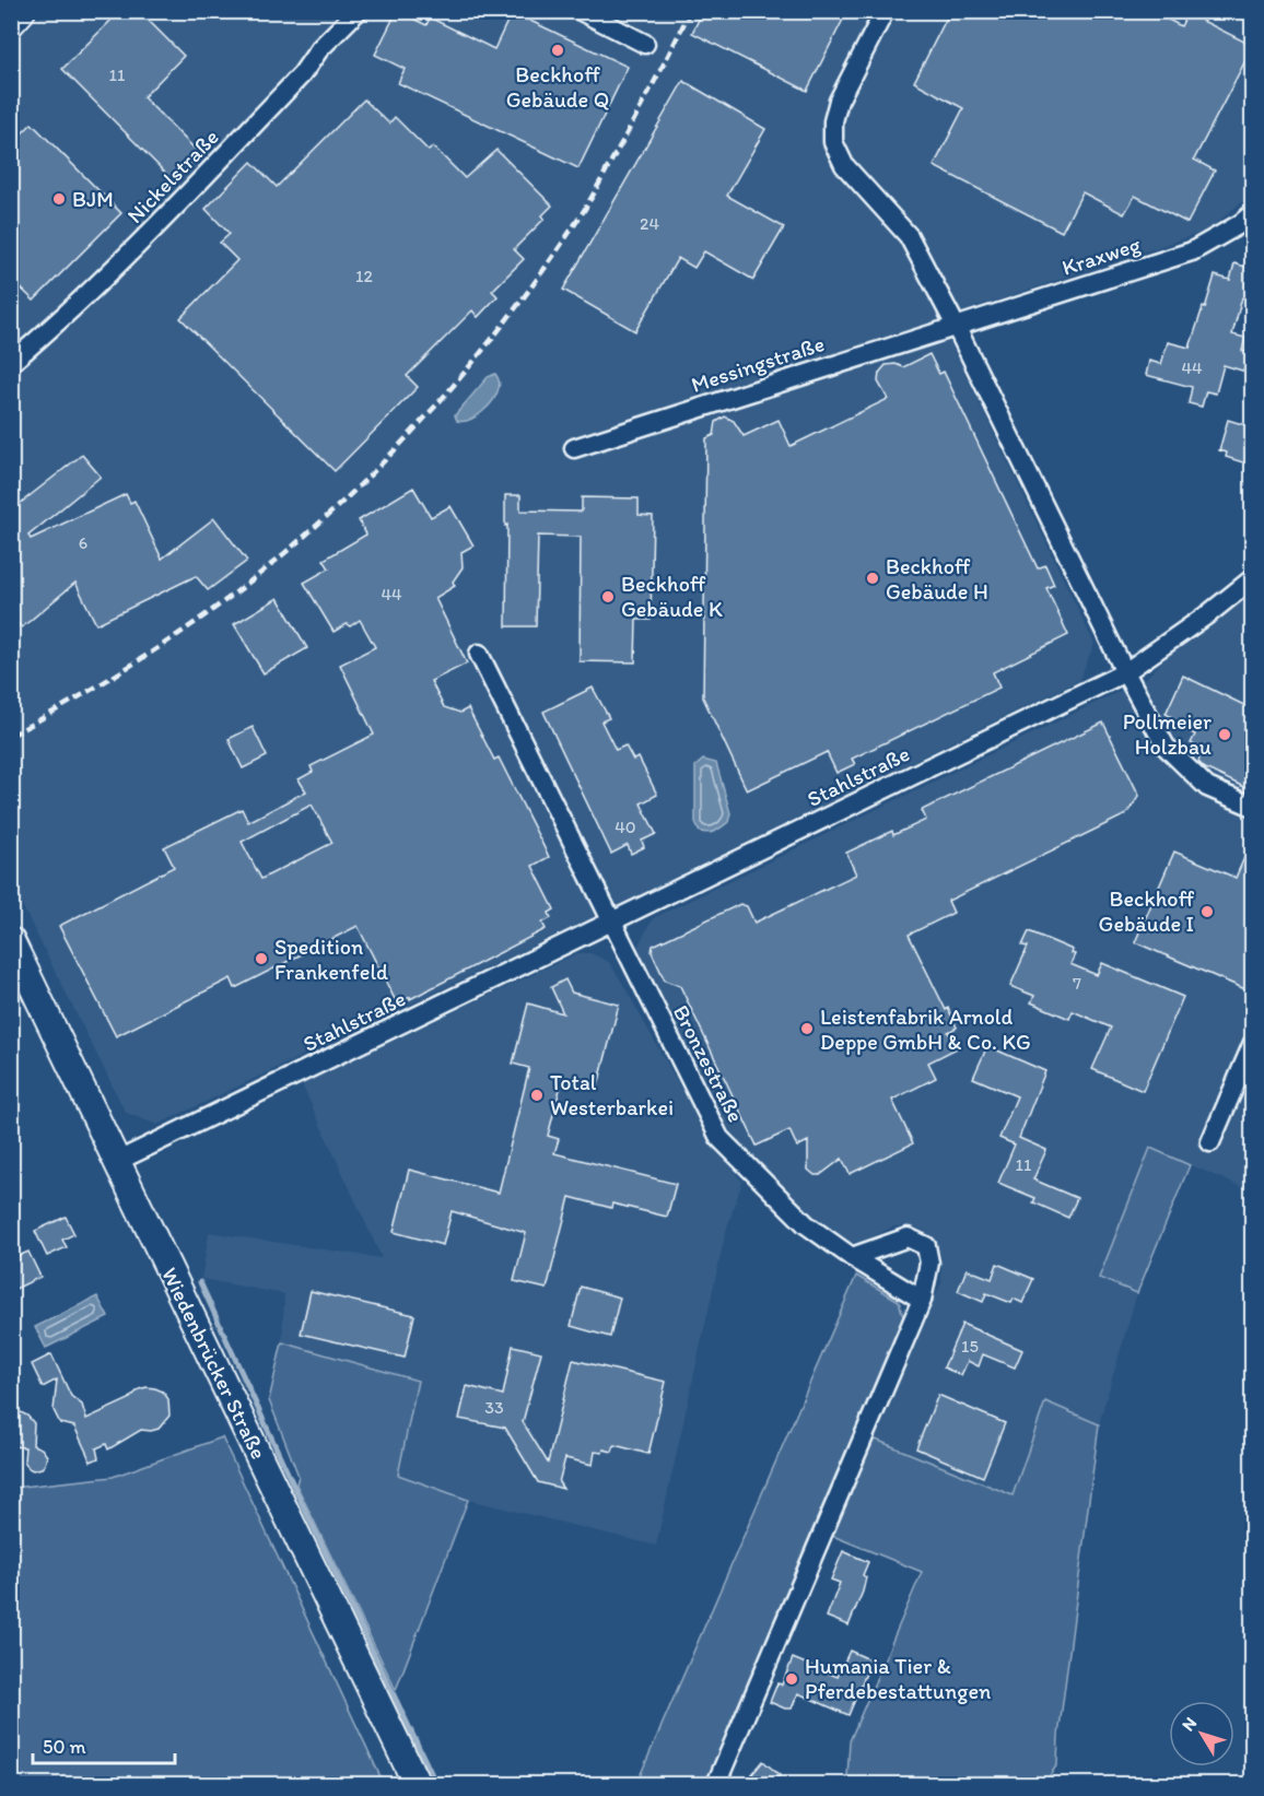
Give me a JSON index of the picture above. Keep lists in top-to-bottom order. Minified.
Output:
{"streets":{"main road":["Wiedenbrücker Straße"],"street":["Nickelstraße","Kraxweg","Messingstraße","Stahlstraße","Bronzestraße"]},"crossings":[["Kraxweg","Messingstraße"],["Stahlstraße","Bronzestraße"],["Stahlstraße","Wiedenbrücker Straße"]],"places":["Beckhoff Gebäude Q","BJM","Beckhoff Gebäude H","Beckhoff Gebäude K","Pollmeier Holzbau","Beckhoff Gebäude I","Spedition Frankenfeld","Leistenfabrik Arnold Deppe GmbH & Co. KG","Total Westerbarkei","Humania Tier & Pferdebestattungen"],"house_numbers":["11","24","12","44","6","44","40","7","11","15","33"],"scale_bar":"50 m","north":"top left"}
